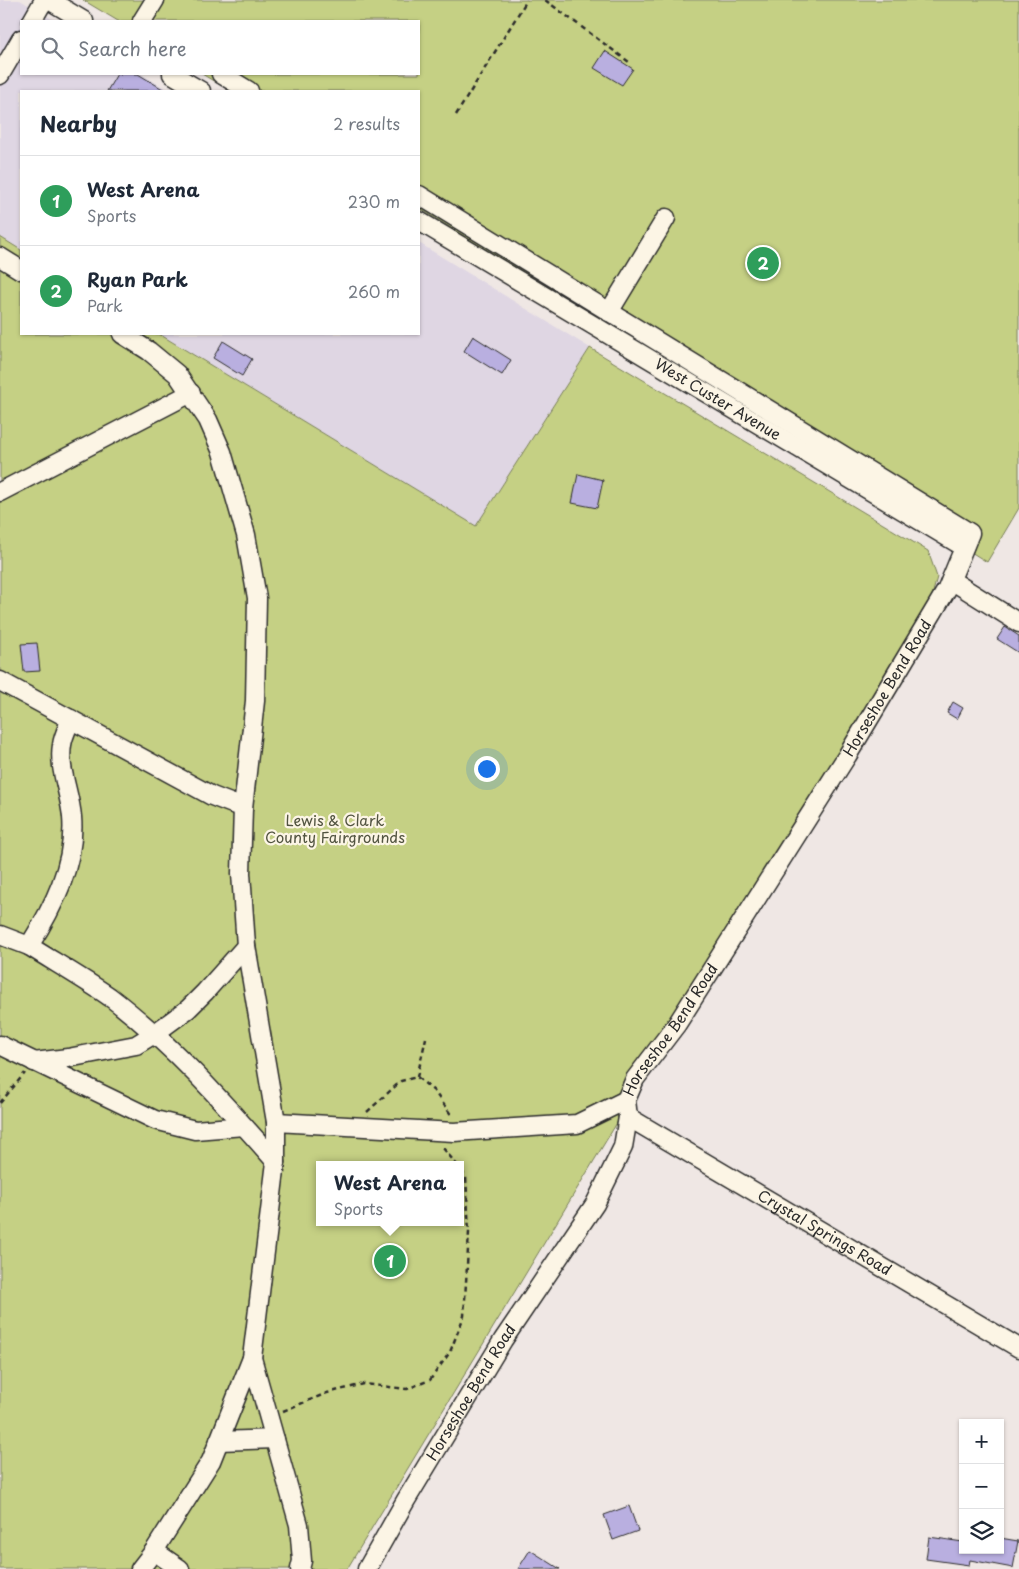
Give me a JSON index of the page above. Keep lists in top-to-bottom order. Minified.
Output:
{"streets":{"street":["West Custer Avenue","Horseshoe Bend Road","Crystal Springs Road"]},"crossings":[["Horseshoe Bend Road","Crystal Springs Road"]],"parks":["Lewis & Clark County Fairgrounds"],"page":{"search":"Search here","heading":["Nearby","2 results"],"list":[{"mark":"1","name":"West Arena","note":"Sports","value":"230 m"},{"mark":"2","name":"Ryan Park","note":"Park","value":"260 m"}],"pins":["2","1"],"popup":["West Arena","Sports"],"map_buttons":["+","−"]}}
